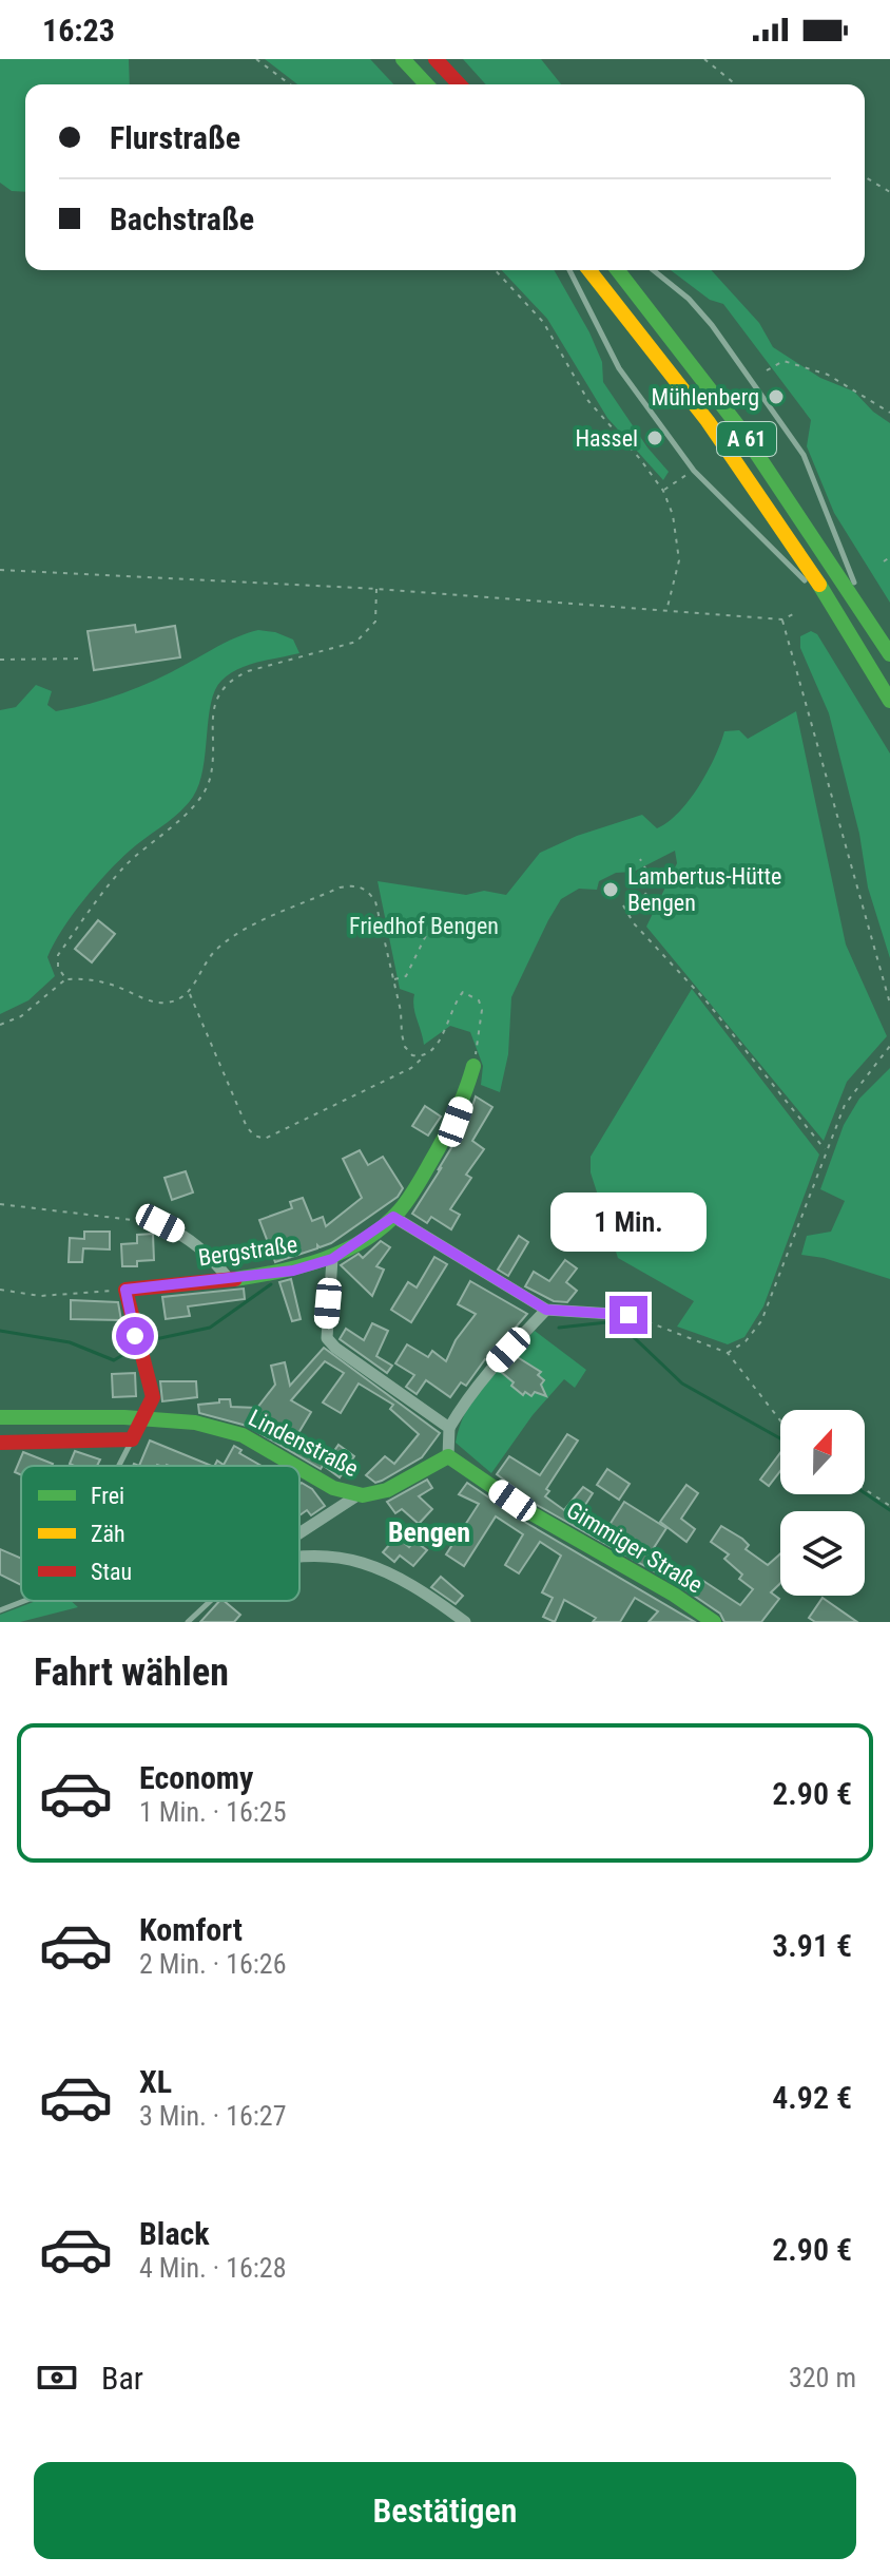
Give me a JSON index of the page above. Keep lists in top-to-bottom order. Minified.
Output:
{"streets":{"main road":["A 61","Bergstraße","Lindenstraße","Gimmiger Straße"]},"crossings":[["Lindenstraße","Gimmiger Straße"]],"districts":["Bengen"],"parks":["Friedhof Bengen"],"places":["Mühlenberg","Hassel","Lambertus-Hütte Bengen"],"legend":["Frei","Zäh","Stau"],"north":"top","page":{"status":"16:23","banner":["Flurstraße","Bachstraße"],"bubble":"1 Min.","heading":"Fahrt wählen","list":[{"name":"Economy","note":"1 Min. · 16:25","value":"2.90 €"},{"name":"Komfort","note":"2 Min. · 16:26","value":"3.91 €"},{"name":"XL","note":"3 Min. · 16:27","value":"4.92 €"},{"name":"Black","note":"4 Min. · 16:28","value":"2.90 €"}],"pay":["Bar","320 m"],"buttons":"Bestätigen"}}
